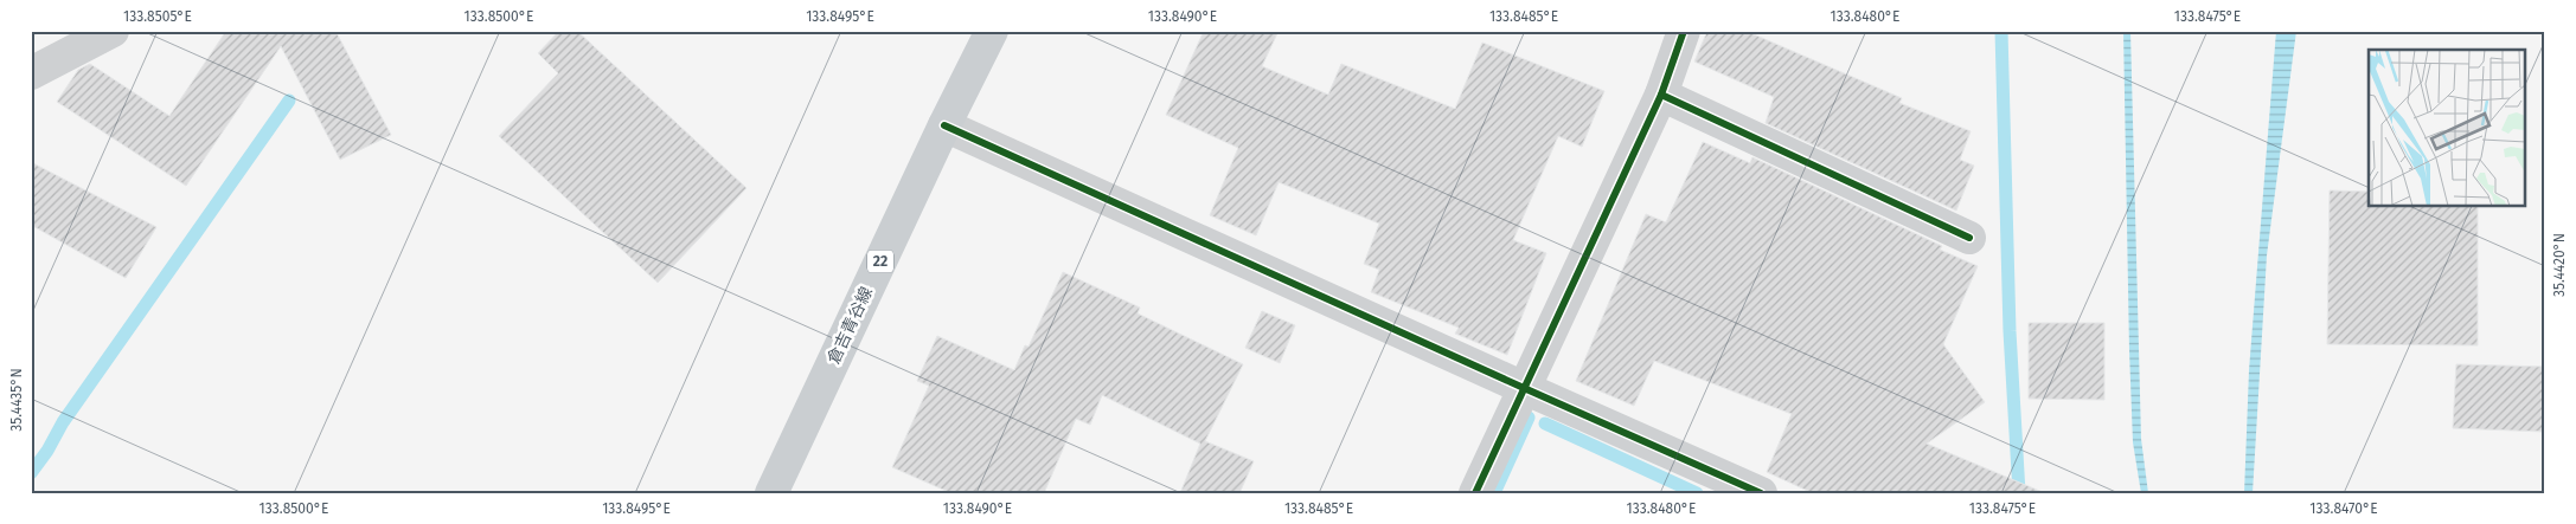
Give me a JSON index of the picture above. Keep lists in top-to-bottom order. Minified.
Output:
{"streets":{"main road":["22","倉吉青谷線"]},"coordinates":["133.8505°E","133.8500°E","133.8495°E","133.8490°E","133.8485°E","133.8480°E","133.8475°E","35.4420°N","35.4435°N","133.8470°E"]}
